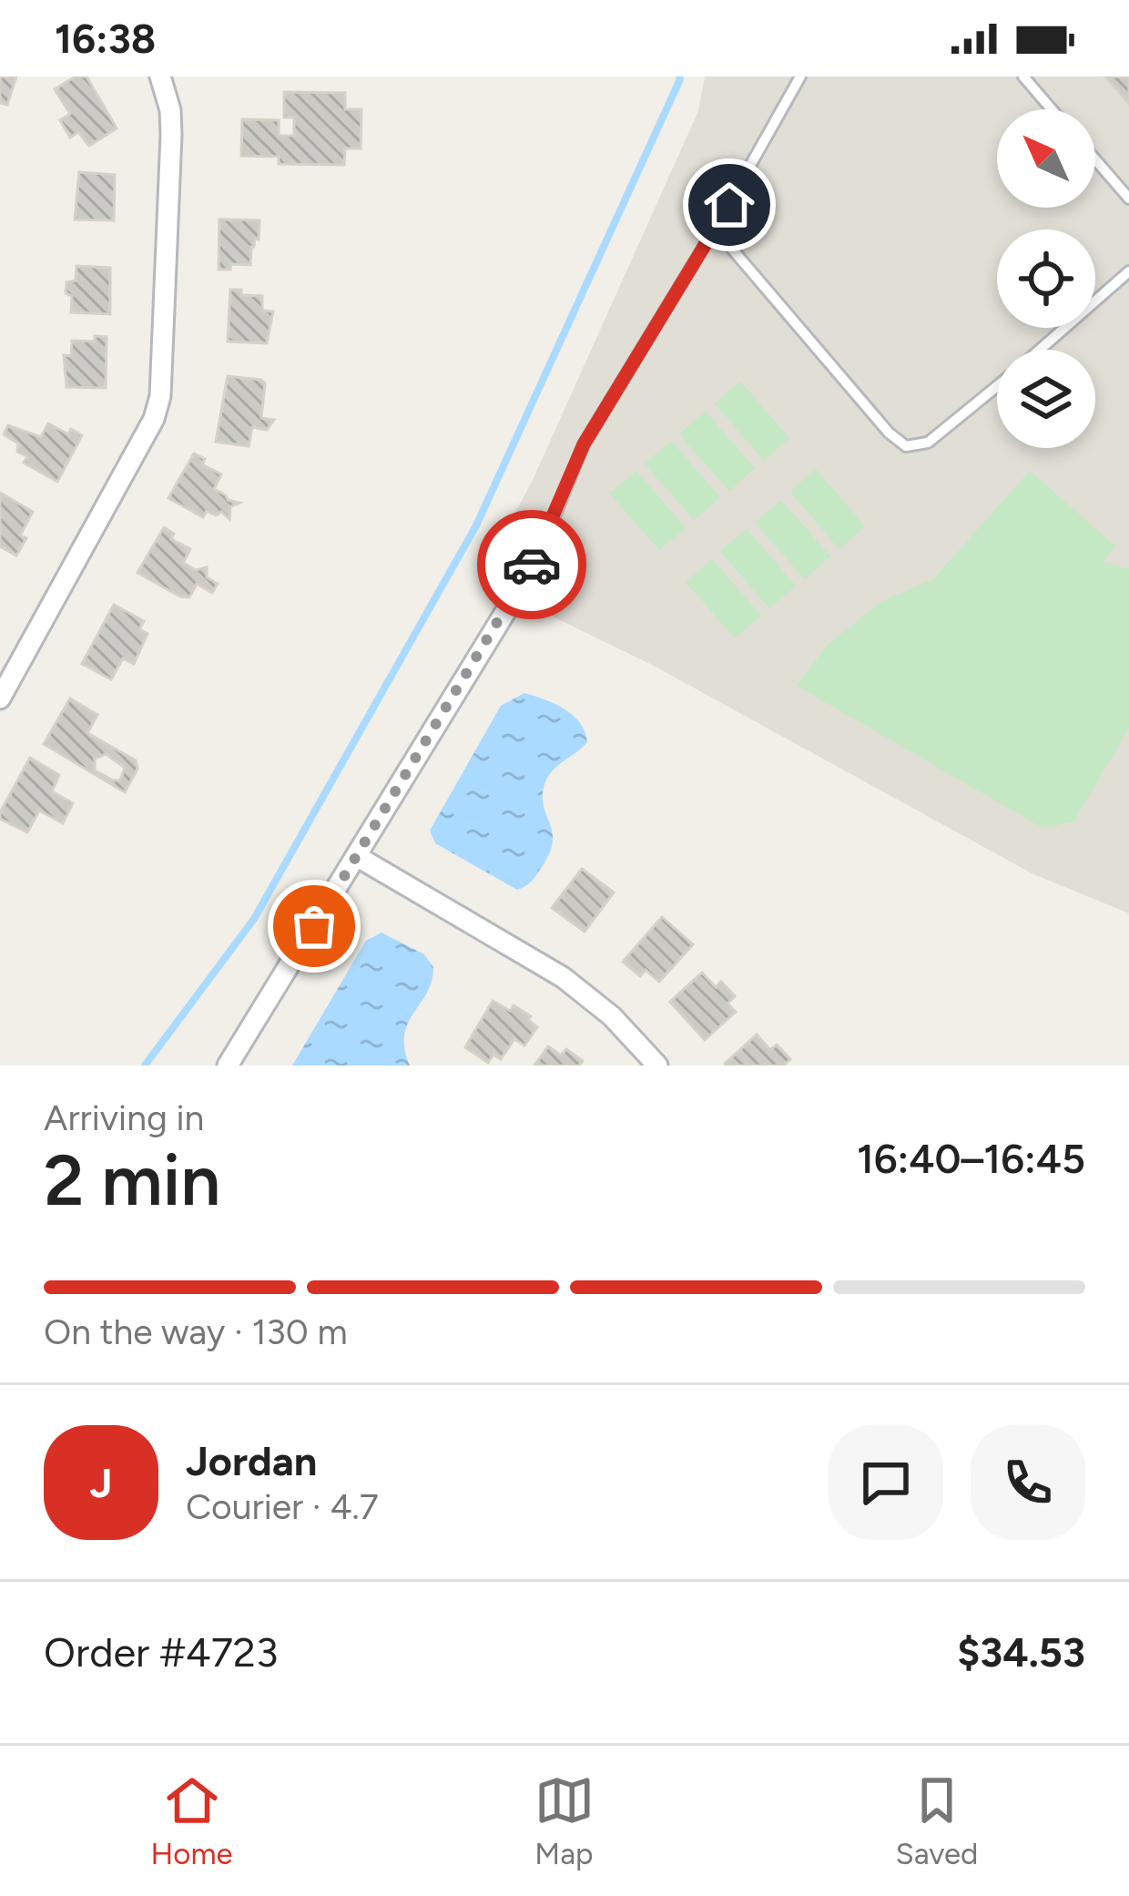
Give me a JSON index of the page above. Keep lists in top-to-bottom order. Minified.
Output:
{"north":"top left","page":{"status":"16:38","heading":["2 min","Arriving in","16:40–16:45"],"panel":["Jordan","Courier · 4.7","Order #4723","$34.53"],"bar":"On the way · 130 m","round":"J","tabs":["Home","Map","Saved"]}}
